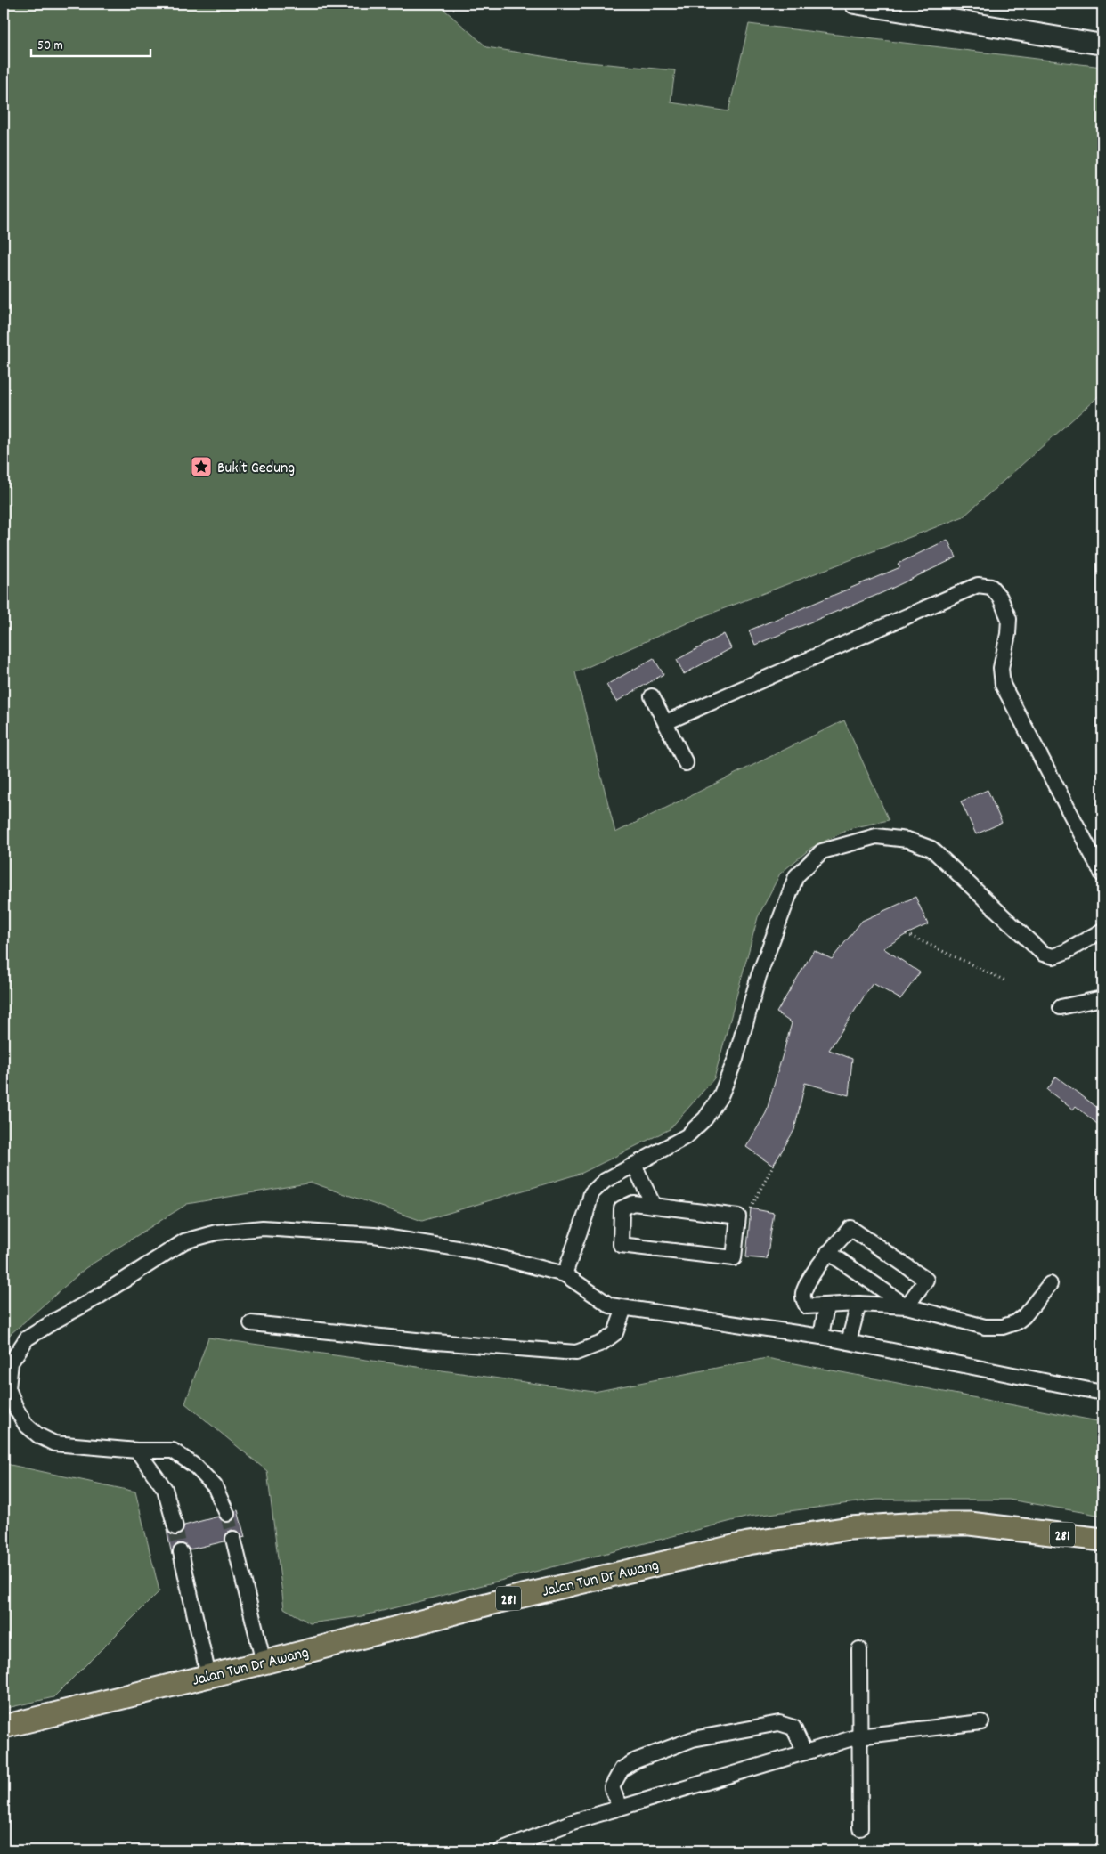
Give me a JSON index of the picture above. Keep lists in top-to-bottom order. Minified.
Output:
{"streets":{"main road":["281","Jalan Tun Dr Awang"]},"places":{"place":["Bukit Gedung"]},"scale_bar":"50 m"}
